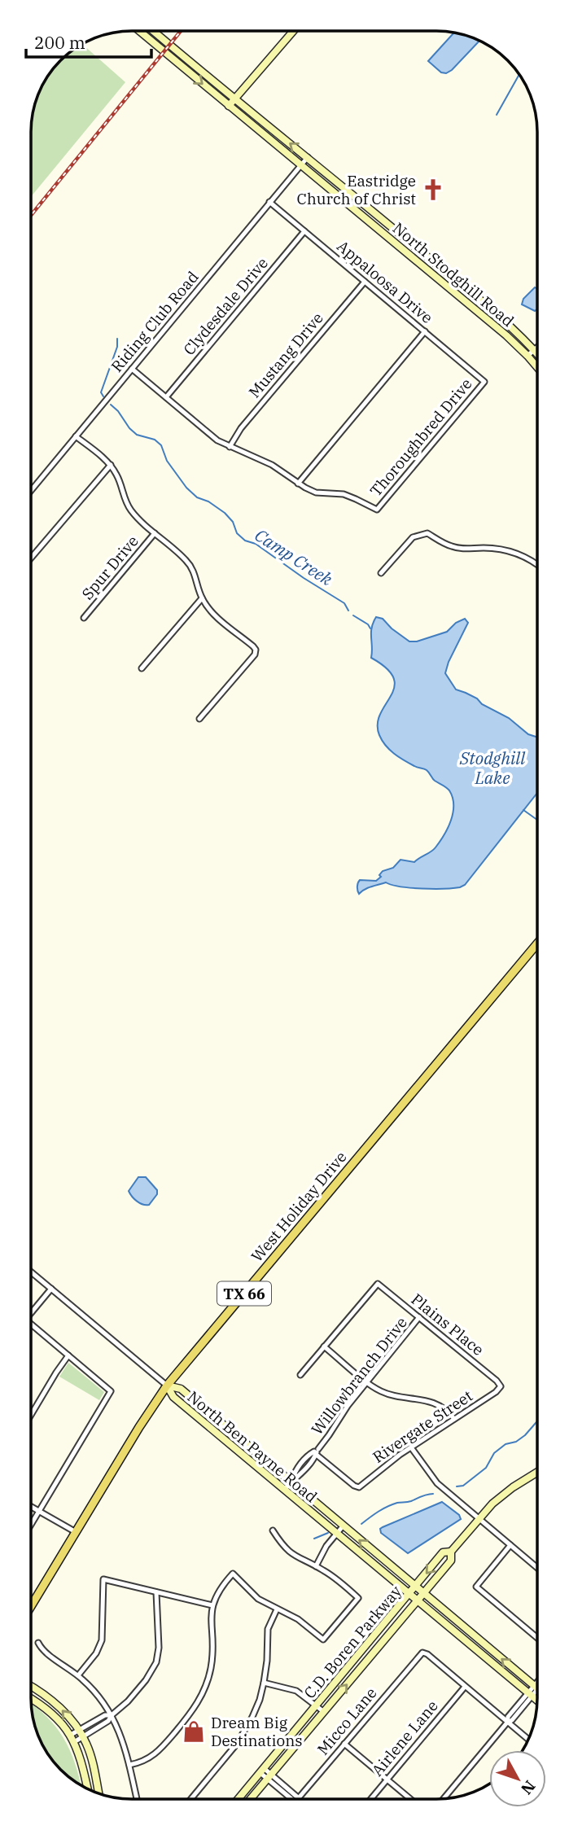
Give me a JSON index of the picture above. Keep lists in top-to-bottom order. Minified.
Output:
{"streets":{"main road":["West Holiday Drive","TX 66"],"street":["North Stodghill Road","Appaloosa Drive","Clydesdale Drive","Riding Club Road","Mustang Drive","Thoroughbred Drive","Spur Drive","Plains Place","Willowbranch Drive","Rivergate Street","North Ben Payne Road","C.D. Boren Parkway","Micco Lane","Airlene Lane"]},"crossings":[["North Stodghill Road","Riding Club Road"],["Appaloosa Drive","Clydesdale Drive"],["Appaloosa Drive","Riding Club Road"],["Appaloosa Drive","Mustang Drive"],["Appaloosa Drive","Thoroughbred Drive"],["West Holiday Drive","North Ben Payne Road"],["Plains Place","Willowbranch Drive"],["Plains Place","Rivergate Street"],["Willowbranch Drive","Rivergate Street"],["Willowbranch Drive","North Ben Payne Road"],["North Ben Payne Road","C.D. Boren Parkway"],["Micco Lane","Airlene Lane"]],"water":["Camp Creek","Stodghill Lake"],"places":{"church":["Eastridge Church of Christ"],"shop":["Dream Big Destinations"]},"scale_bar":"200 m","north":"bottom right"}
